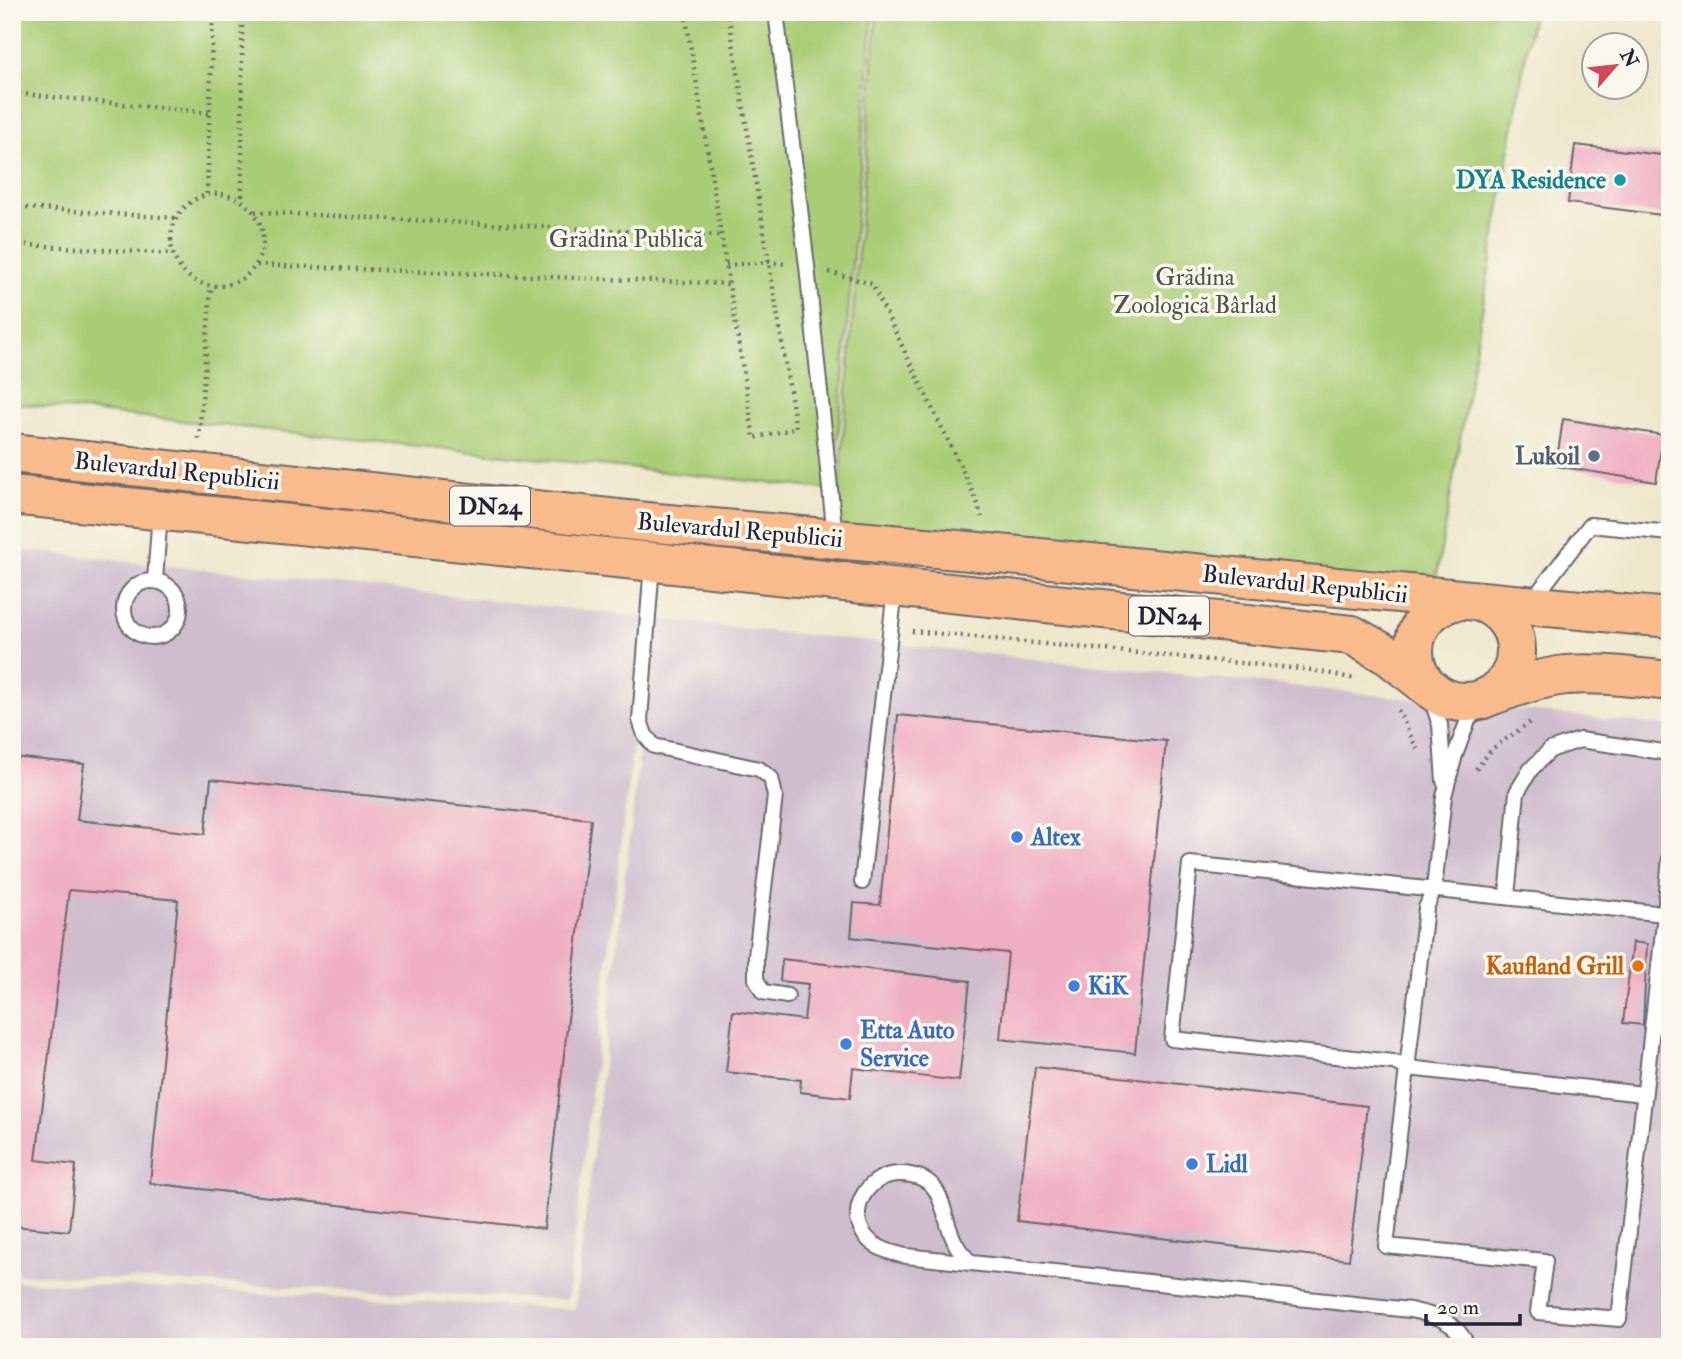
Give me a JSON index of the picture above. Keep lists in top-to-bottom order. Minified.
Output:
{"streets":{"main road":["Bulevardul Republicii","DN24"]},"parks":["Grădina Publică","Grădina Zoologică Bârlad"],"places":["DYA Residence","Lukoil","Altex","Kaufland Grill","KiK","Etta Auto Service","Lidl"],"scale_bar":"20 m","north":"top right"}
